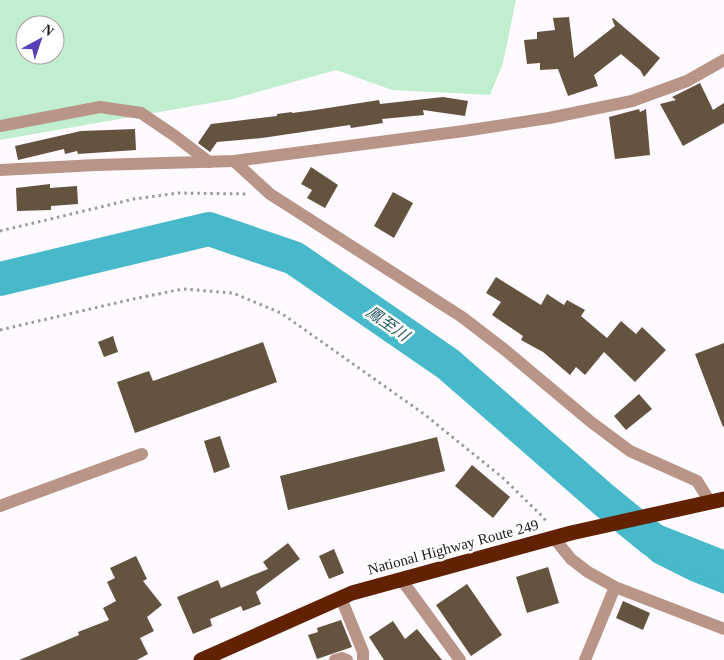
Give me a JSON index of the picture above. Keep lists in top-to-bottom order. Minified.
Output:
{"streets":{"highway":["National Highway Route 249"]},"water":["鳳至川"],"north":"top right"}
